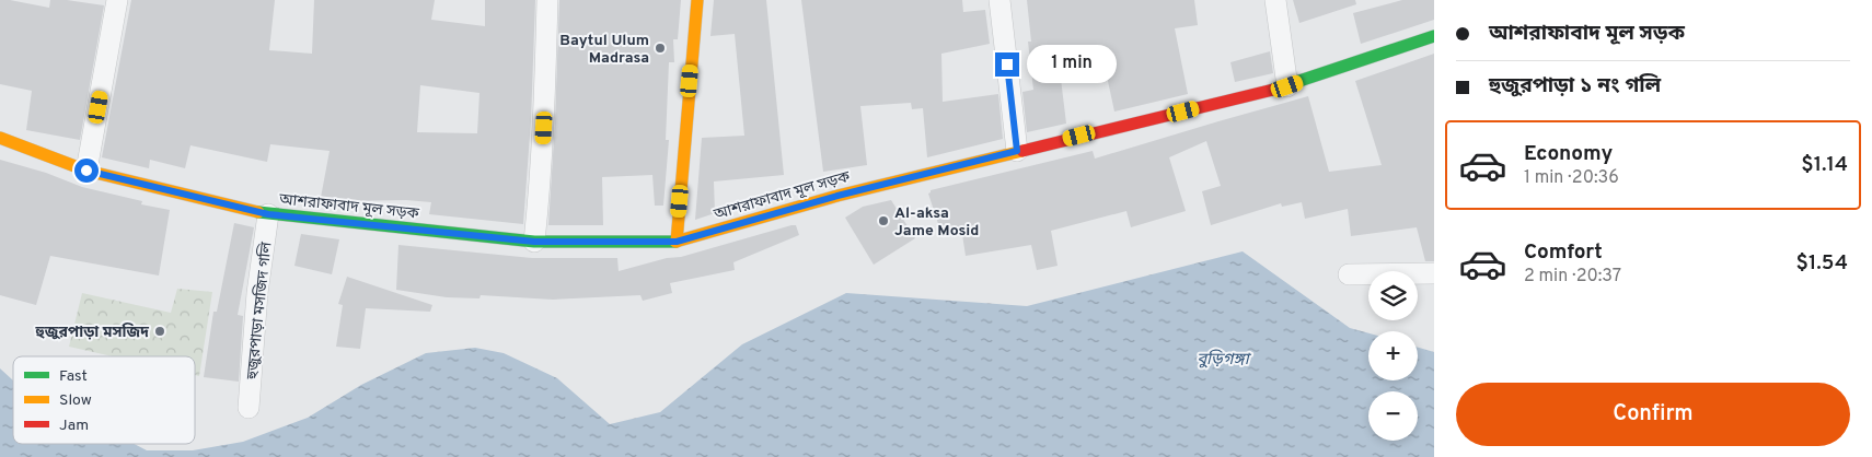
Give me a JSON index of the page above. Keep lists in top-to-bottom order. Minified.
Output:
{"streets":{"street":["আশরাফাবাদ মূল সড়ক","হুজুরপাড়া মসজিদ গলি"]},"crossings":[["আশরাফাবাদ মূল সড়ক","হুজুরপাড়া মসজিদ গলি"]],"water":["বুড়িগঙ্গা"],"places":["Baytul Ulum Madrasa","Al-aksa Jame Mosid","হুজুরপাড়া মসজিদ"],"legend":["Fast","Slow","Jam"],"page":{"banner":["আশরাফাবাদ মূল সড়ক","হুজুরপাড়া ১ নং গলি"],"bubble":"1 min","list":[{"name":"Economy","note":"1 min · 20:36","value":"$1.14"},{"name":"Comfort","note":"2 min · 20:37","value":"$1.54"}],"map_buttons":["+","−"],"buttons":"Confirm"}}
